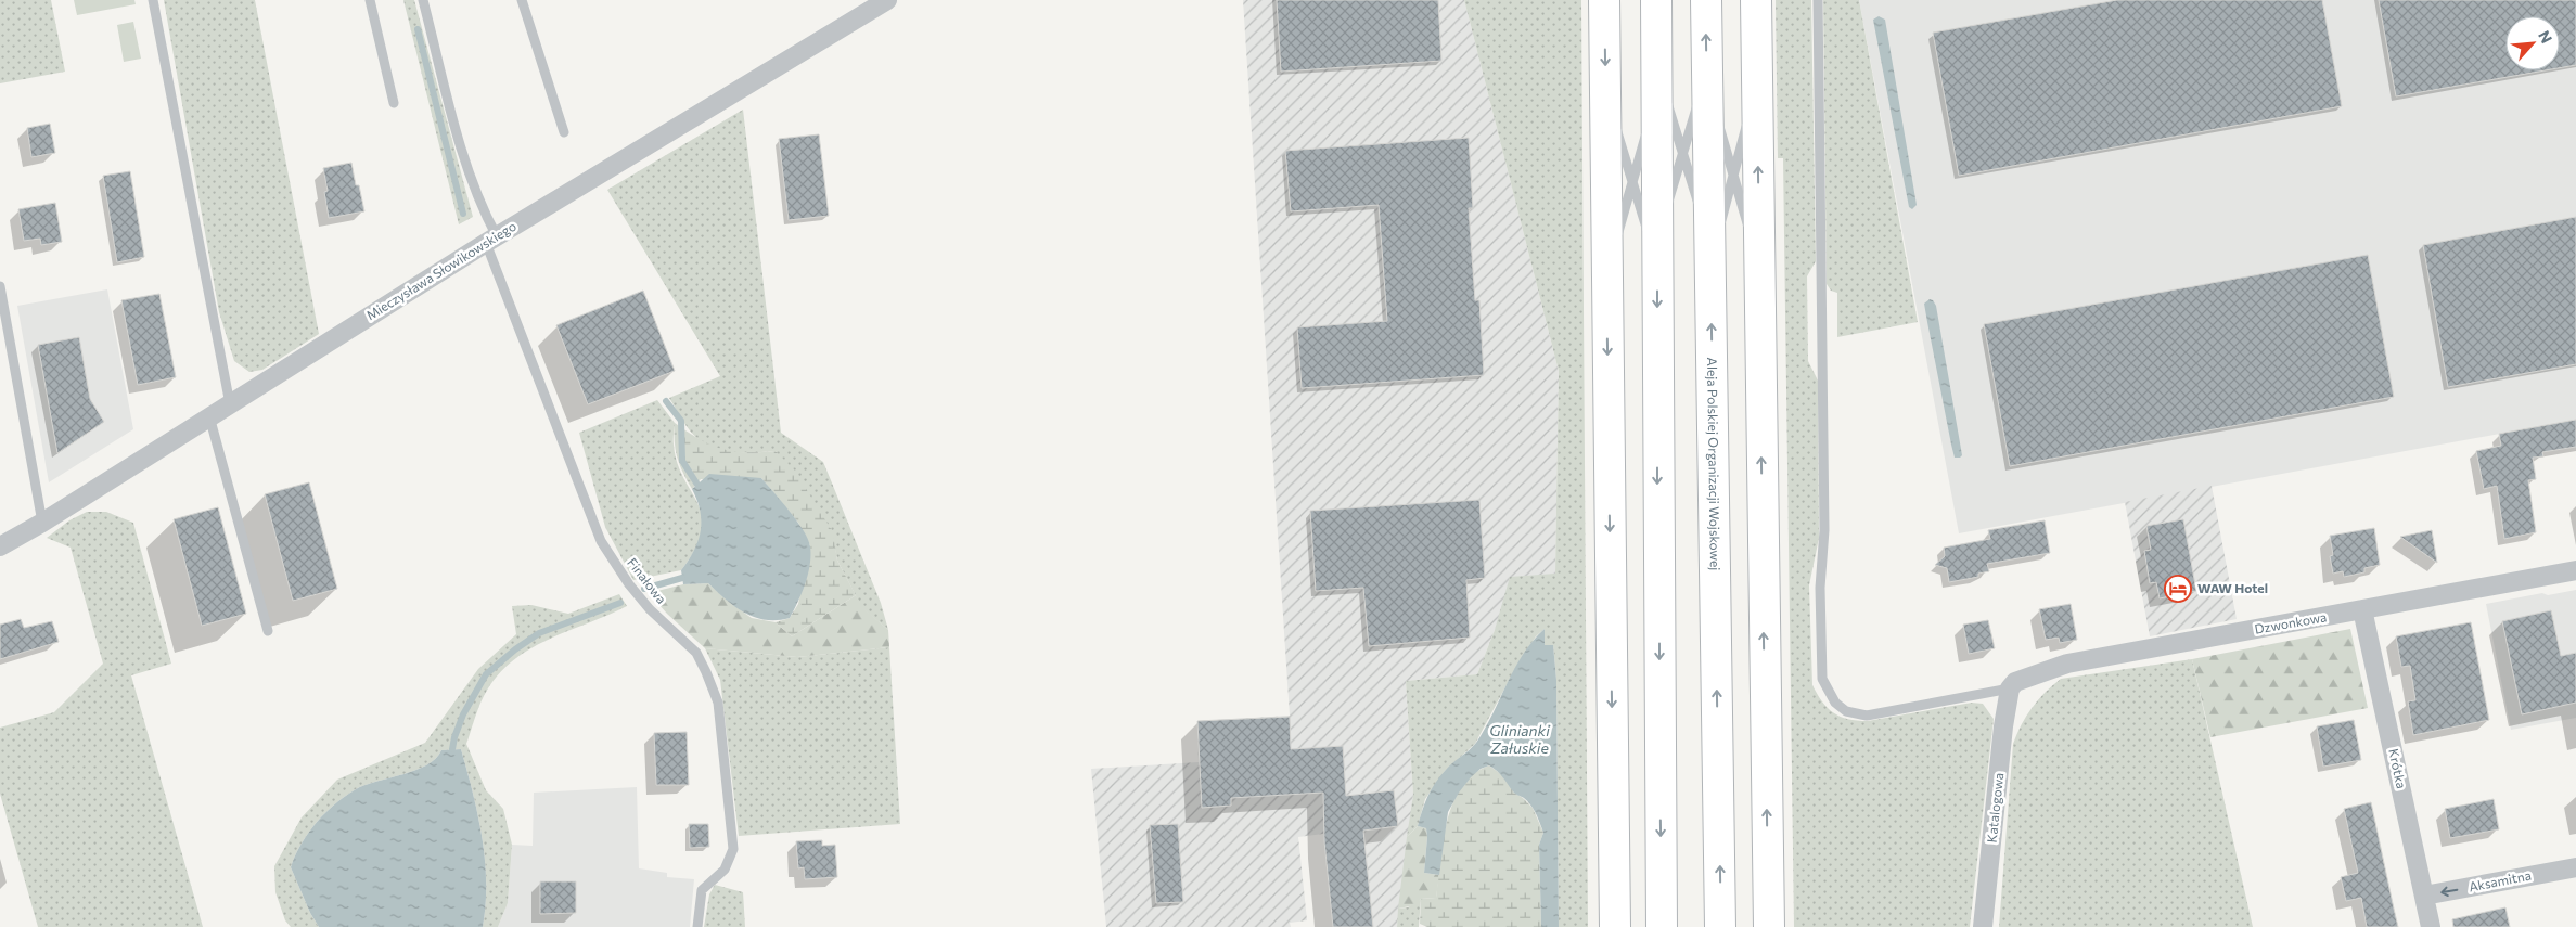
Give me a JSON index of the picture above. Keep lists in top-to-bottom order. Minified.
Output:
{"streets":{"highway":["Aleja Polskiej Organizacji Wojskowej"],"street":["Mieczysława Słowikowskiego","Dzwonkowa","Krótka","Katalogowa","Aksamitna"],"lane":["Finałowa"]},"crossings":[["Mieczysława Słowikowskiego","Finałowa"],["Dzwonkowa","Krótka"],["Dzwonkowa","Katalogowa"],["Krótka","Aksamitna"]],"one_way":["Aksamitna"],"water":["Glinianki Załuskie"],"places":{"hotel":["WAW Hotel"]},"north":"top right"}
